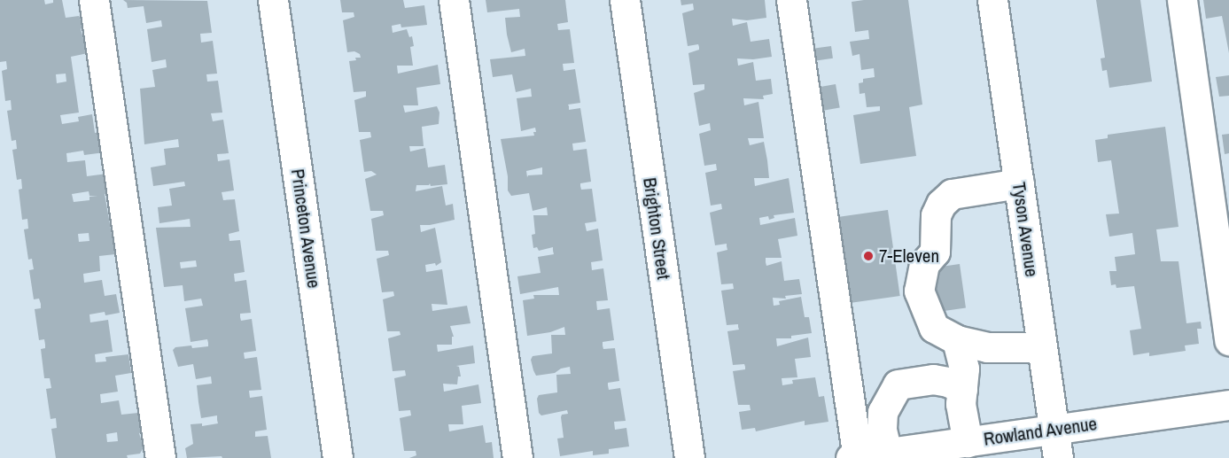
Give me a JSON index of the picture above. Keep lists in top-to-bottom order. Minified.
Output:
{"streets":{"street":["Princeton Avenue","Brighton Street","Tyson Avenue","Rowland Avenue"]},"crossings":[["Tyson Avenue","Rowland Avenue"]],"places":["7-Eleven"]}
